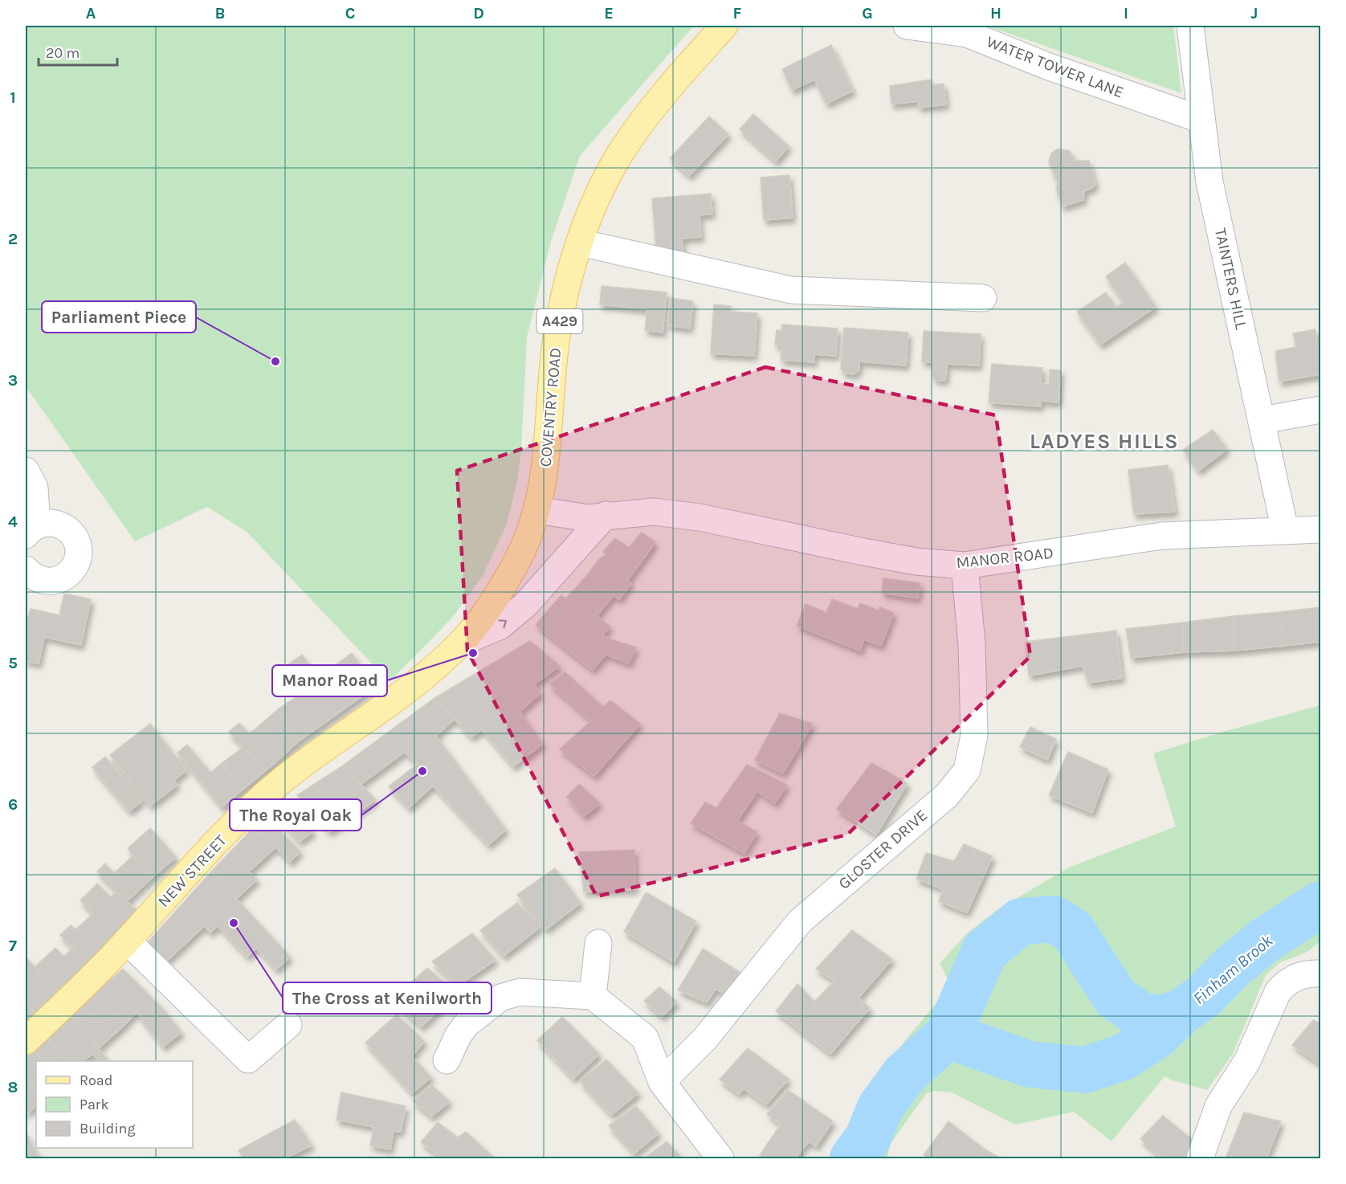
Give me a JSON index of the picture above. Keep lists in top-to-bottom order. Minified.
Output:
{"streets":{"main road":["A429","COVENTRY ROAD","NEW STREET"],"street":["WATER TOWER LANE","TAINTERS HILL","MANOR ROAD","GLOSTER DRIVE"]},"crossings":[["WATER TOWER LANE","TAINTERS HILL"],["TAINTERS HILL","MANOR ROAD"],["COVENTRY ROAD","MANOR ROAD"],["COVENTRY ROAD","NEW STREET"],["MANOR ROAD","GLOSTER DRIVE"]],"districts":["LADYES HILLS"],"water":["Finham Brook"],"places":["Parliament Piece","Manor Road","The Royal Oak","The Cross at Kenilworth"],"legend":["Road","Park","Building"],"scale_bar":"20 m","grid":{"columns":["A","B","C","D","E","F","G","H","I","J"],"rows":["1","2","3","4","5","6","7","8"]}}
